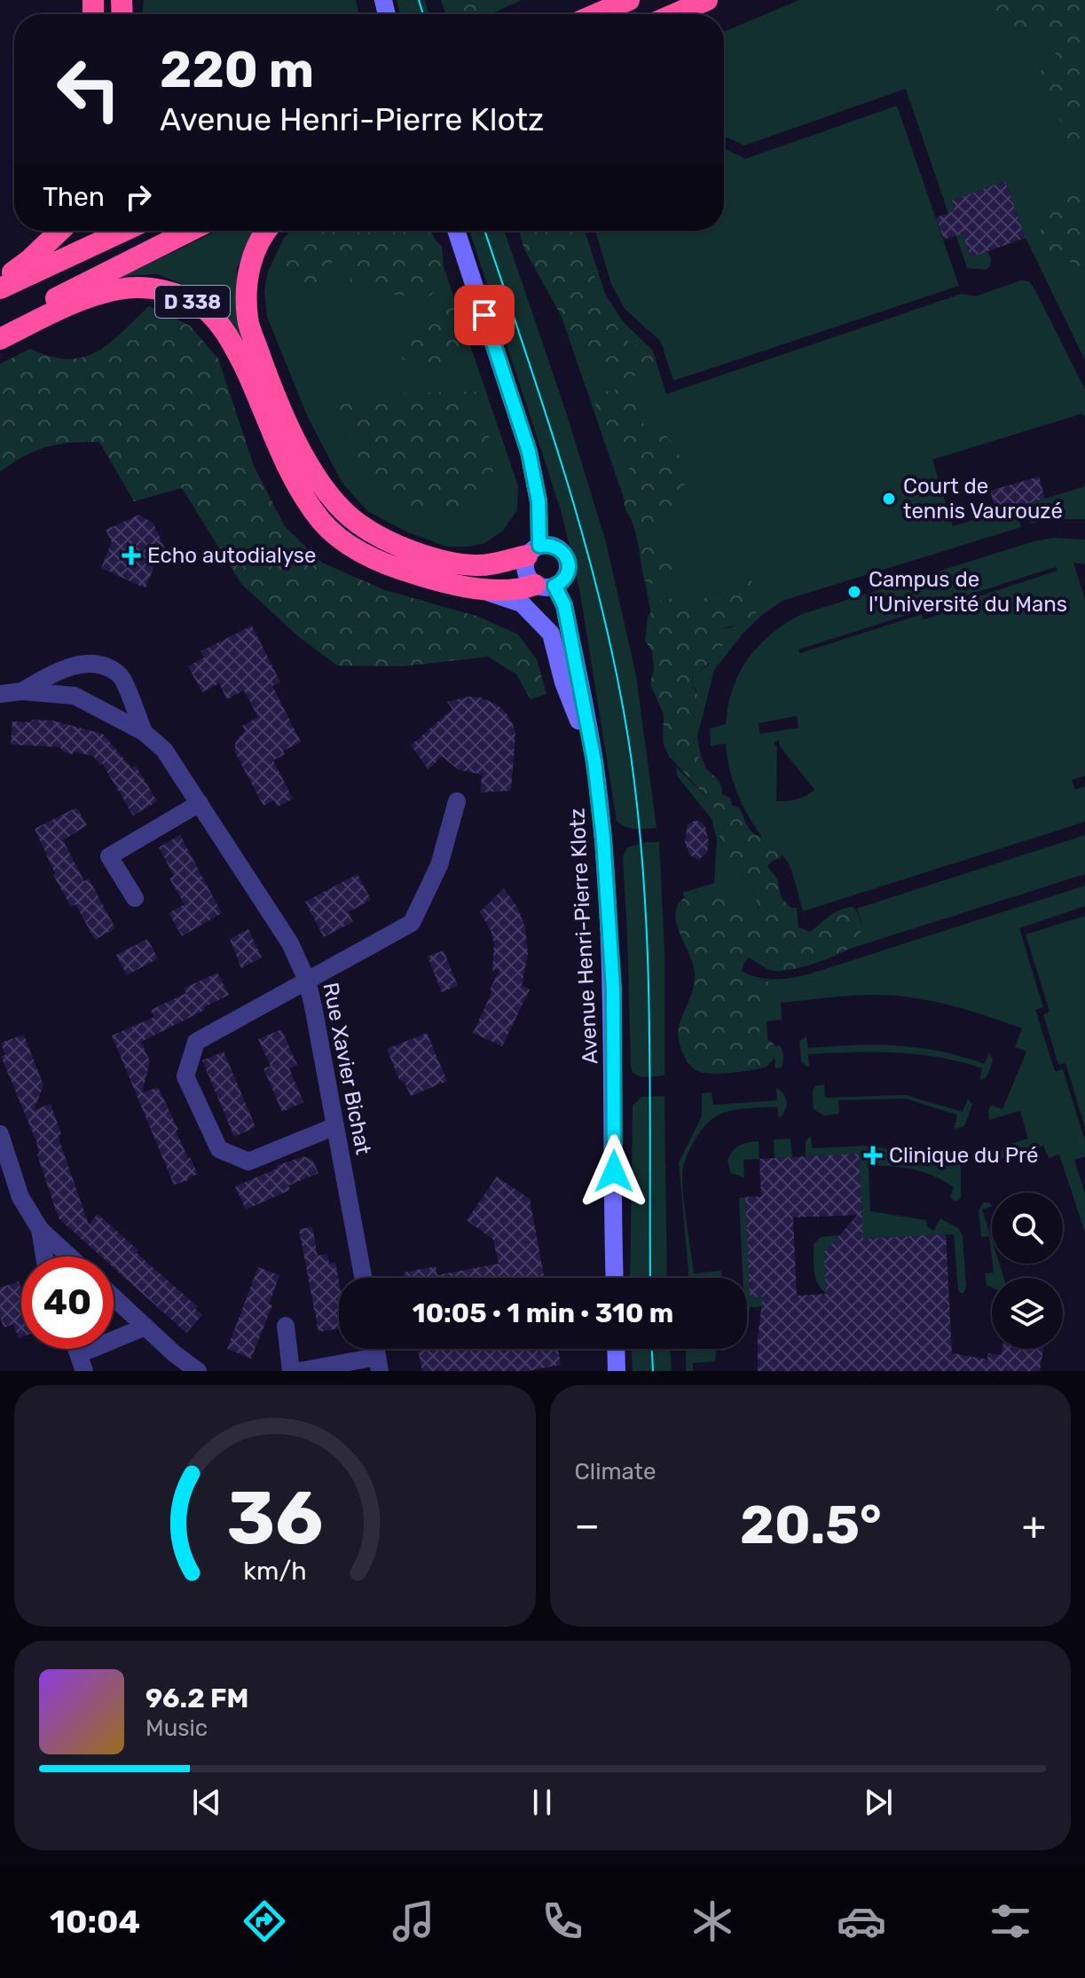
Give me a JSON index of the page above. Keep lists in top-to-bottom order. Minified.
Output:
{"streets":{"highway":["D 338"],"street":["Avenue Henri-Pierre Klotz","Rue Xavier Bichat"]},"crossings":[["D 338","Avenue Henri-Pierre Klotz"]],"places":{"other":["Court de tennis Vaurouzé","Campus de l'Université du Mans"],"health":["Echo autodialyse","Clinique du Pré"]},"page":{"turn":["220 m","Avenue Henri-Pierre Klotz"],"then":"Then","limit":"40","trip":"10:05 · 1 min · 310 m","tile":"Climate","heat":["−","20.5°","+"],"song":["96.2 FM","Music"],"tabs":"10:04","gauge":["36","km/h"]}}
